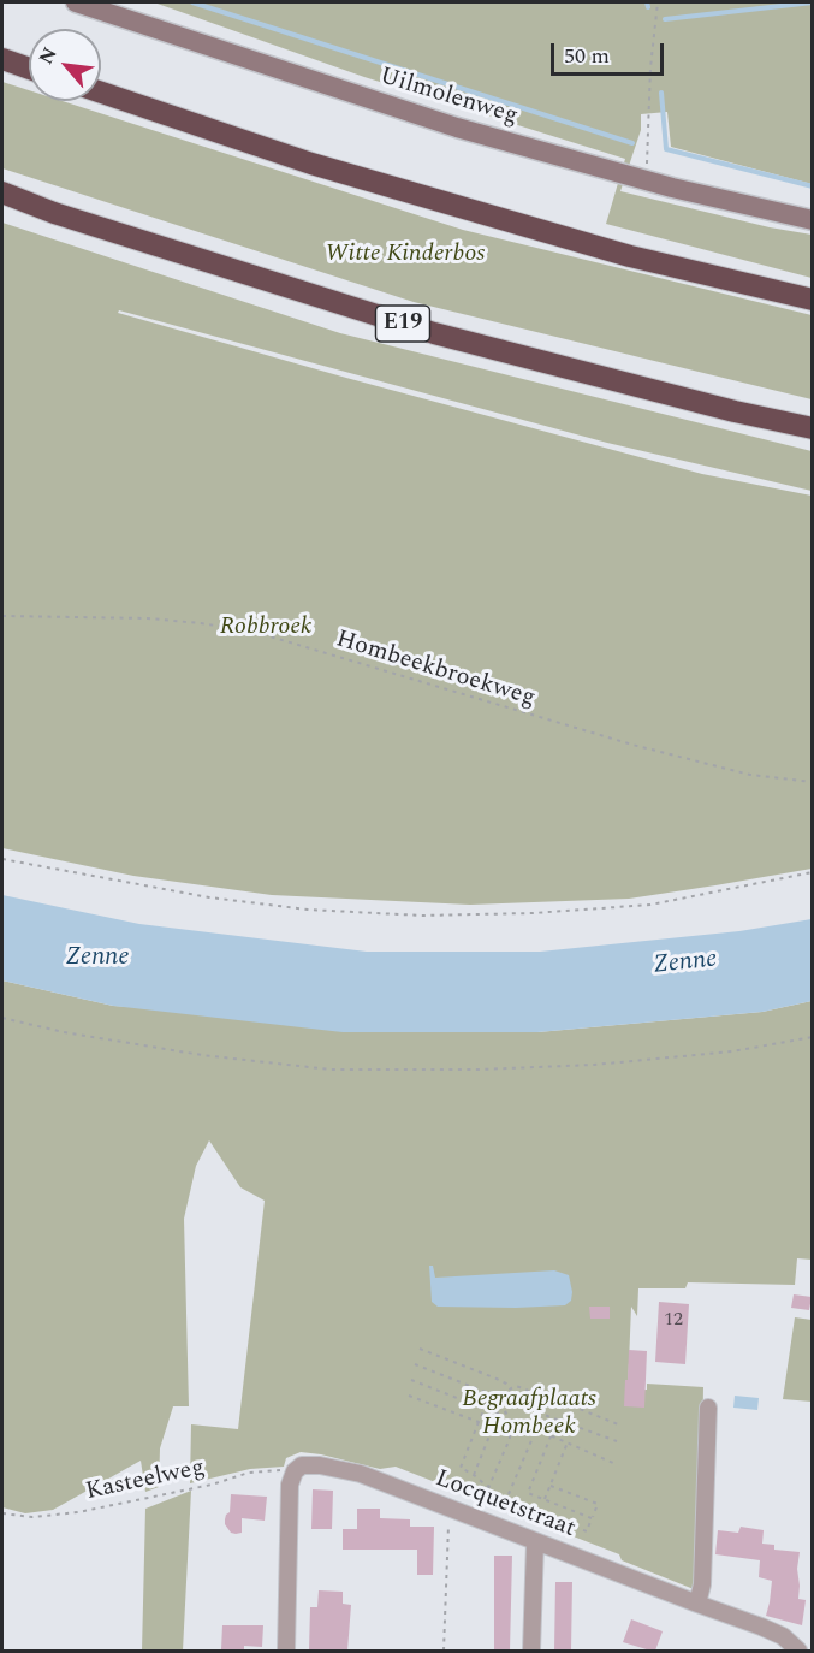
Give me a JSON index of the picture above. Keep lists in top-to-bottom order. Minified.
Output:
{"streets":{"highway":["E19"],"main road":["Uilmolenweg"],"street":["Locquetstraat"],"path":["Hombeekbroekweg","Kasteelweg"]},"crossings":[["Kasteelweg","Locquetstraat"]],"water":["Zenne"],"parks":["Witte Kinderbos","Robbroek","Begraafplaats Hombeek"],"house_numbers":["12"],"scale_bar":"50 m","north":"top left"}
